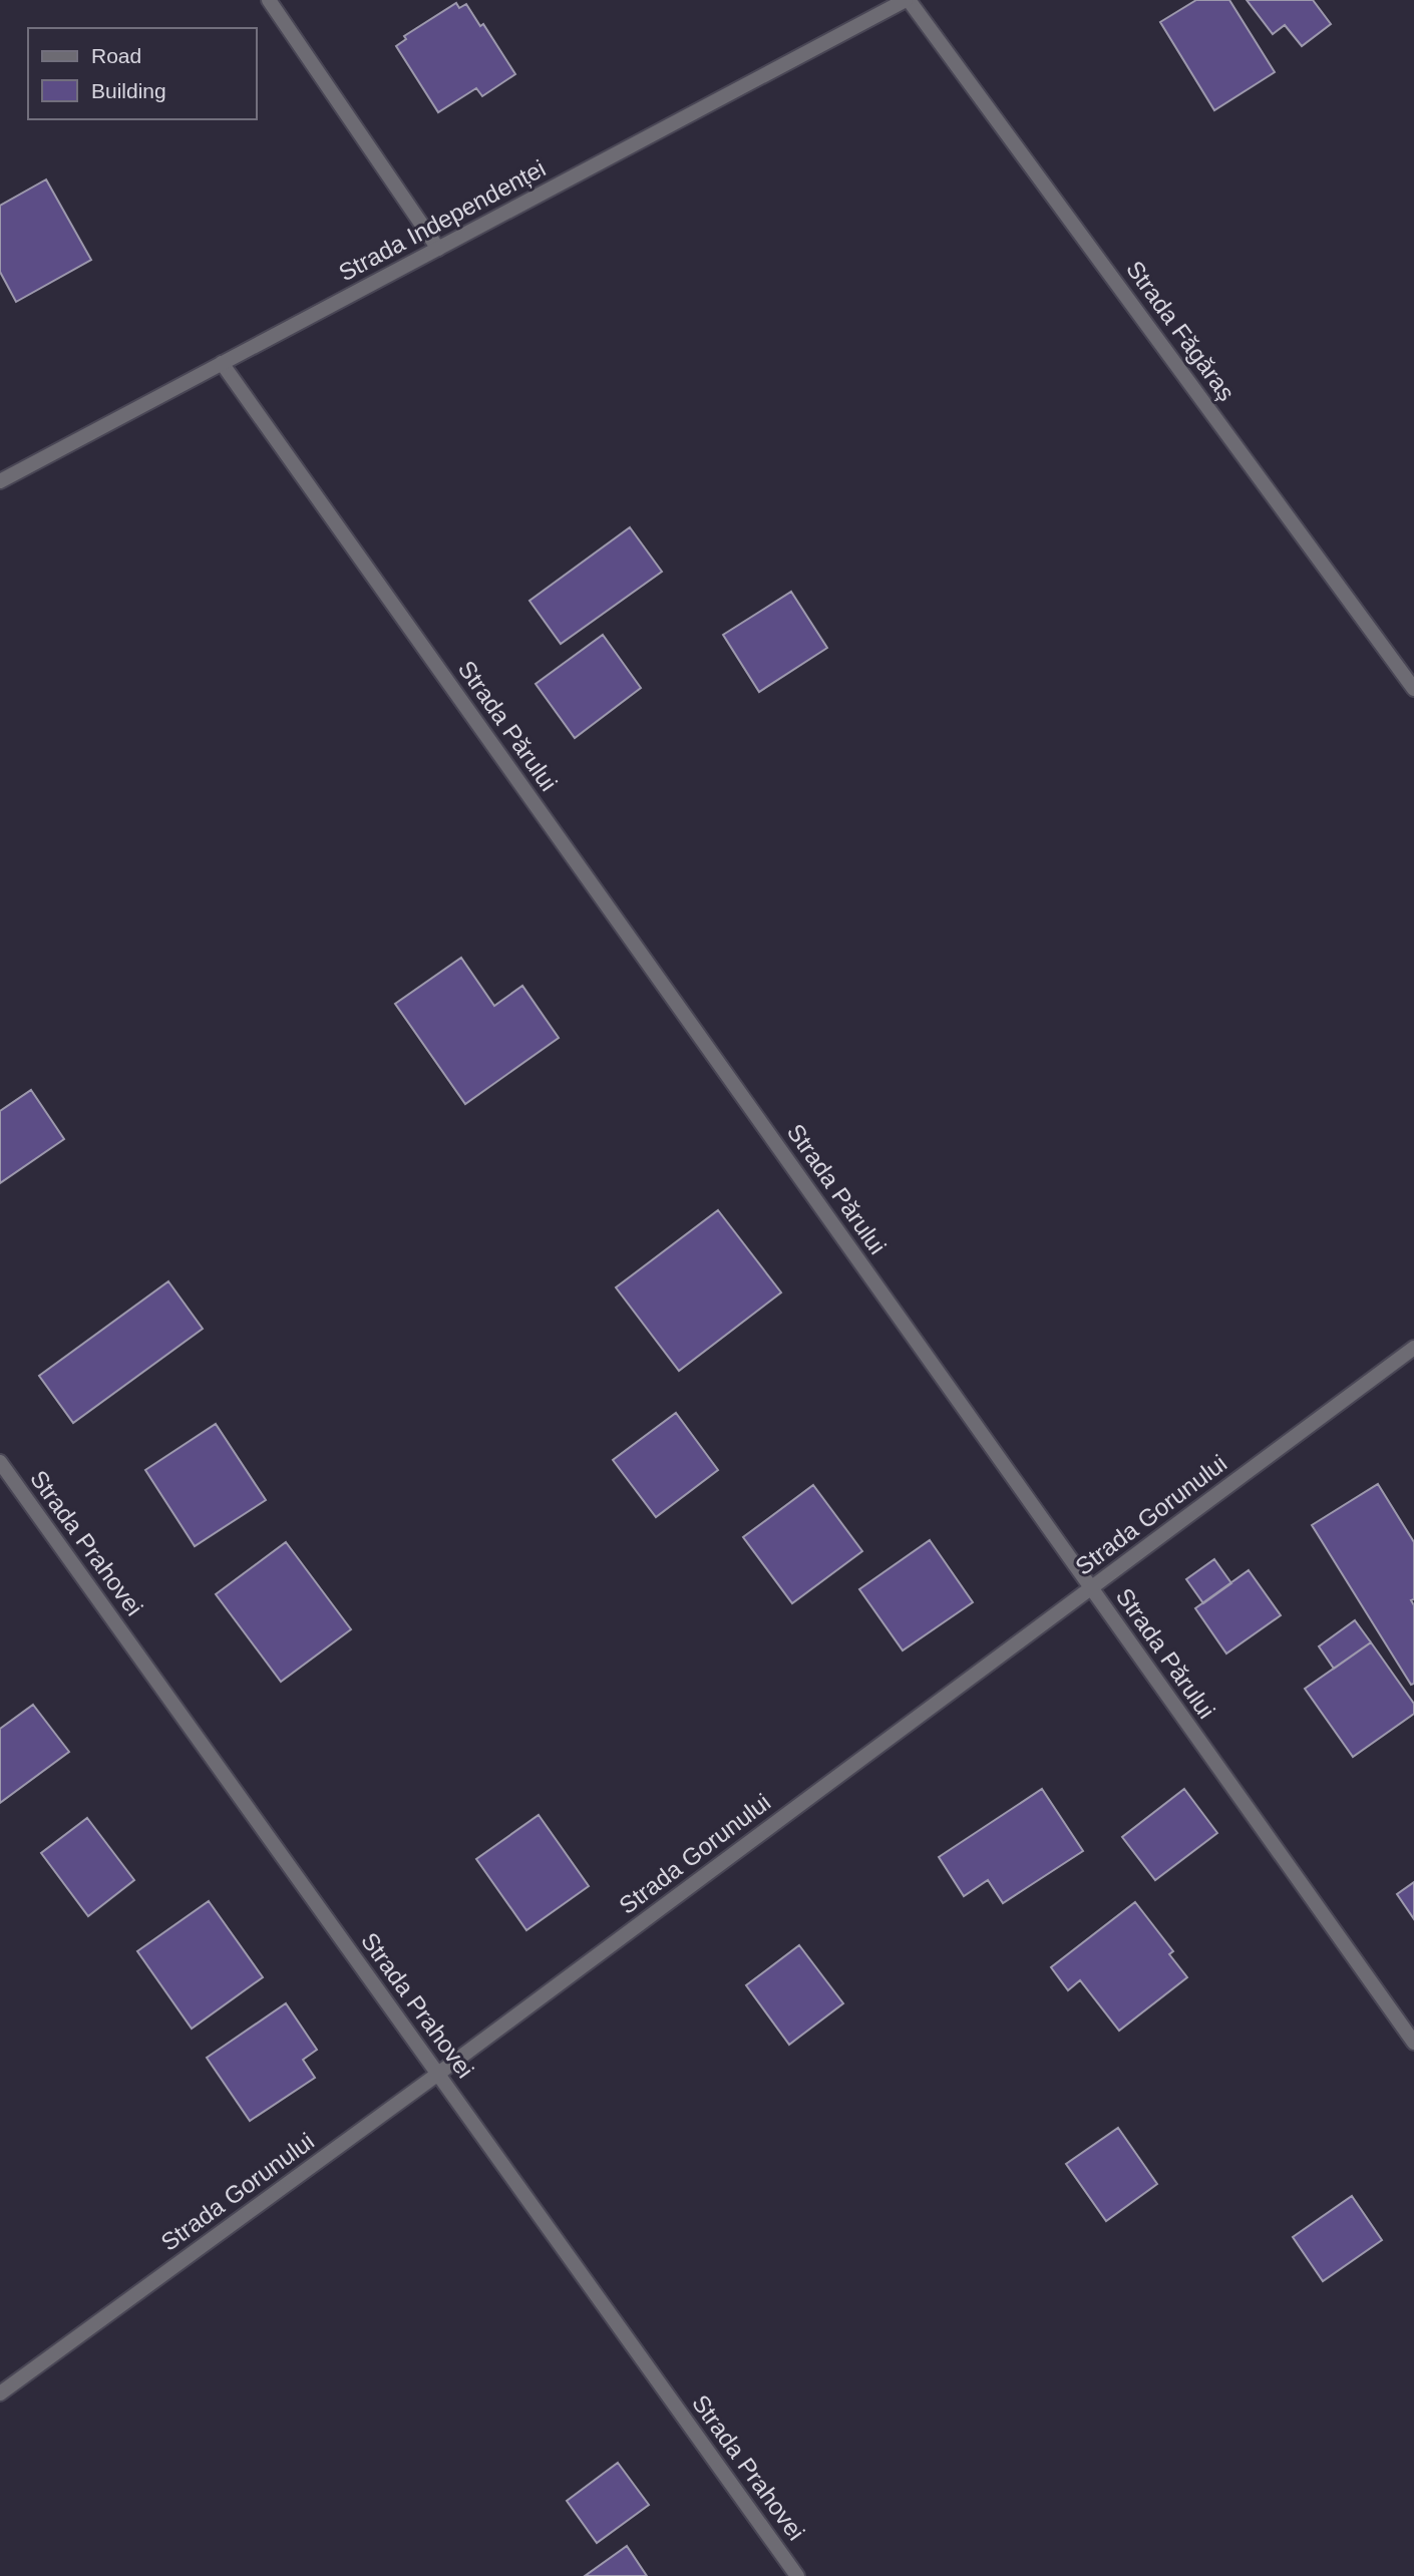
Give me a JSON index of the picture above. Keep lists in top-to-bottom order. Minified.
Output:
{"streets":{"street":["Strada Independenței","Strada Făgăraș","Strada Părului","Strada Gorunului","Strada Prahovei"]},"crossings":[["Strada Independenței","Strada Făgăraș"],["Strada Independenței","Strada Părului"],["Strada Părului","Strada Gorunului"],["Strada Gorunului","Strada Prahovei"]],"legend":["Road","Building"]}
